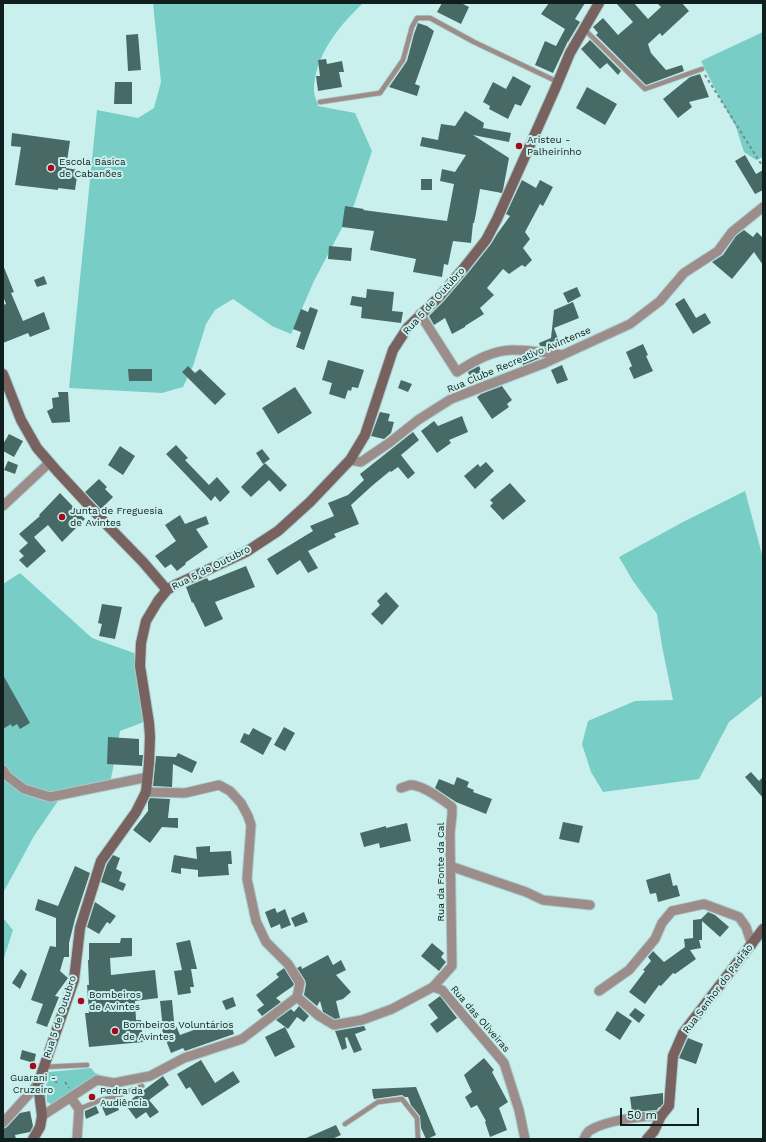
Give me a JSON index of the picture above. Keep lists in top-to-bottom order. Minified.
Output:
{"streets":{"street":["Rua 5 de Outubro","Rua Clube Recreativo Avintense","Rua da Fonte da Cal","Rua Senhor do Padrão","Rua das Oliveiras"]},"crossings":[["Rua 5 de Outubro","Rua Clube Recreativo Avintense"],["Rua da Fonte da Cal","Rua das Oliveiras"]],"places":["Aristeu - Palheirinho","Escola Básica de Cabanões","Junta de Freguesia de Avintes","Bombeiros de Avintes","Bombeiros Voluntários de Avintes","Guarani - Cruzeiro","Pedra da Audiência"],"scale_bar":"50 m"}
